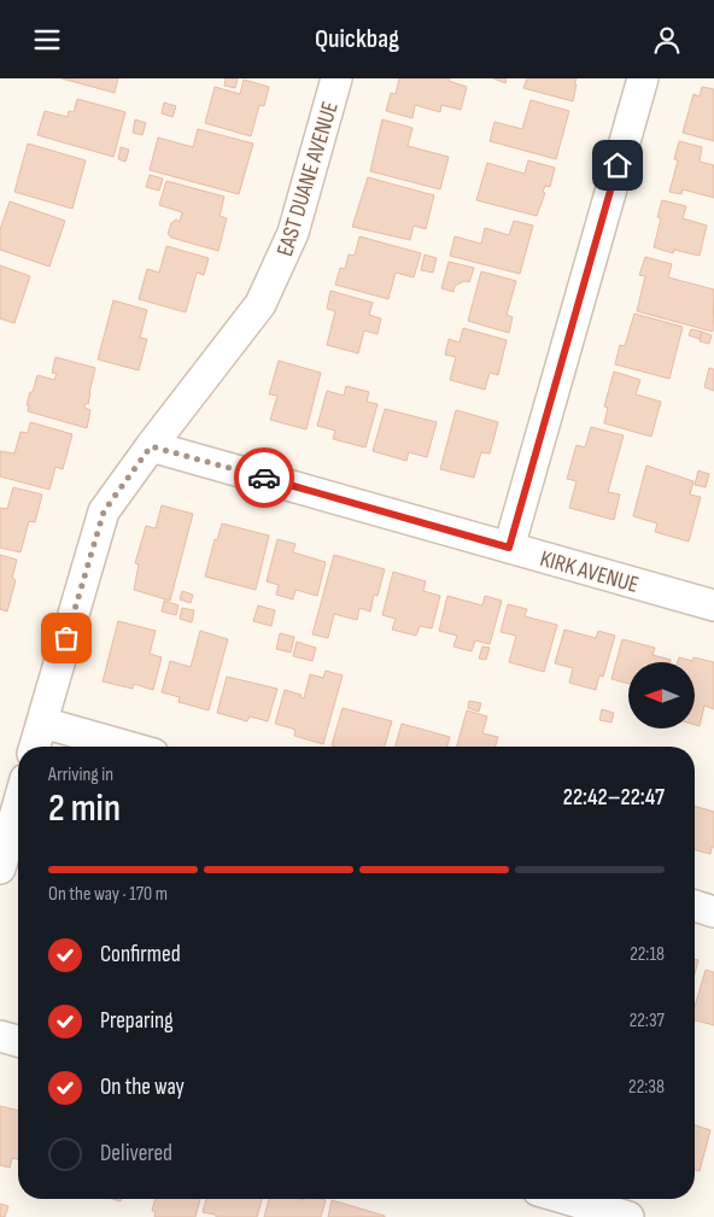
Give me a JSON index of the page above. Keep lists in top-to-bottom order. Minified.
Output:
{"streets":{"street":["EAST DUANE AVENUE","KIRK AVENUE"]},"crossings":[["EAST DUANE AVENUE","KIRK AVENUE"]],"north":"left","page":{"header":"Quickbag","heading":["2 min","Arriving in","22:42–22:47"],"bar":"On the way · 170 m","list":[["Confirmed","22:18"],["Preparing","22:37"],["On the way","22:38"],"Delivered"]}}
